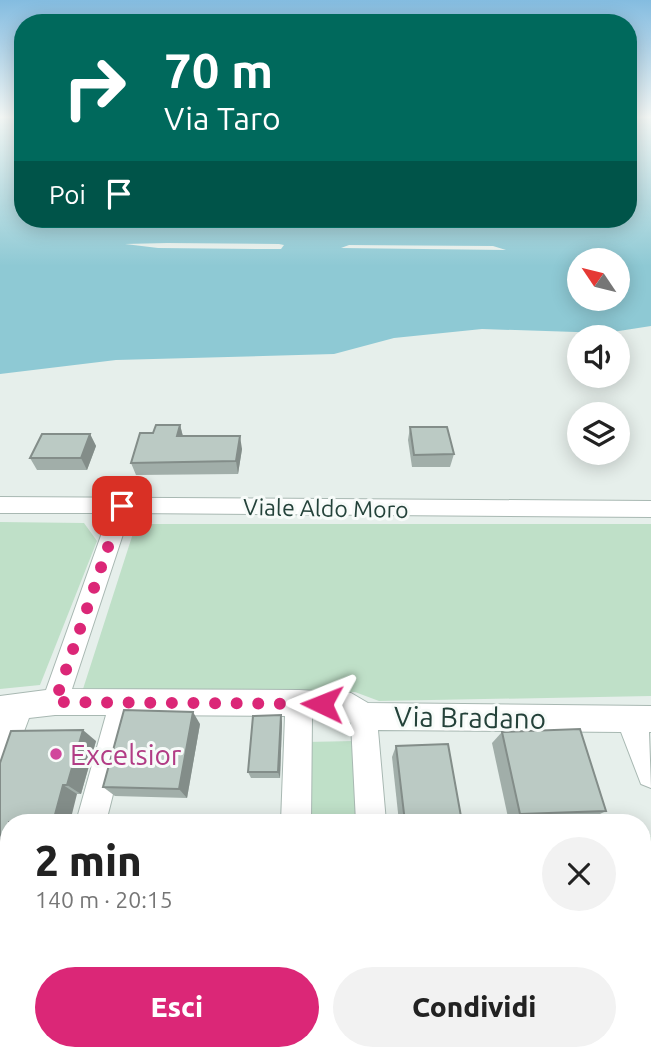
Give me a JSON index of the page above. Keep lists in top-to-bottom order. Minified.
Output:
{"streets":{"street":["Viale Aldo Moro","Via Bradano"]},"places":["Excelsior"],"north":"top left","page":{"turn":["70 m","Via Taro"],"then":"Poi","heading":["2 min","140 m · 20:15"],"buttons":["Esci","Condividi"]}}
